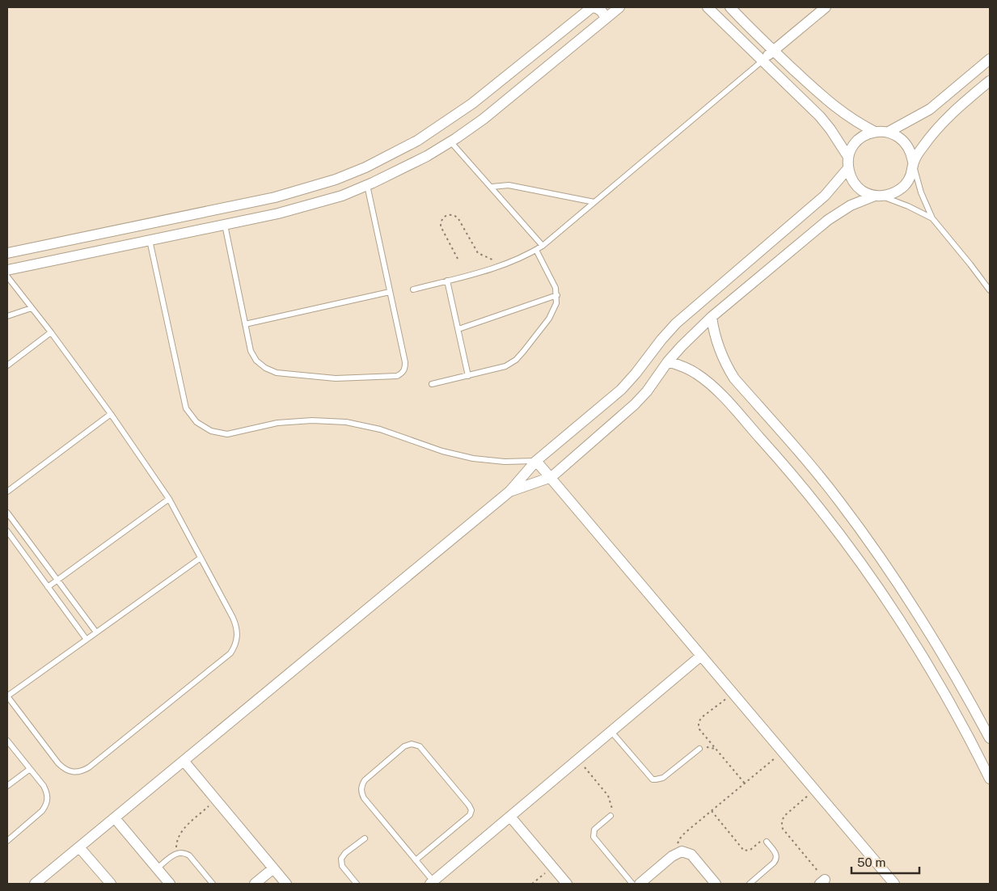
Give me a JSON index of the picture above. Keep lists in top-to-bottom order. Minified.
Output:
{"scale_bar":"50 m"}
